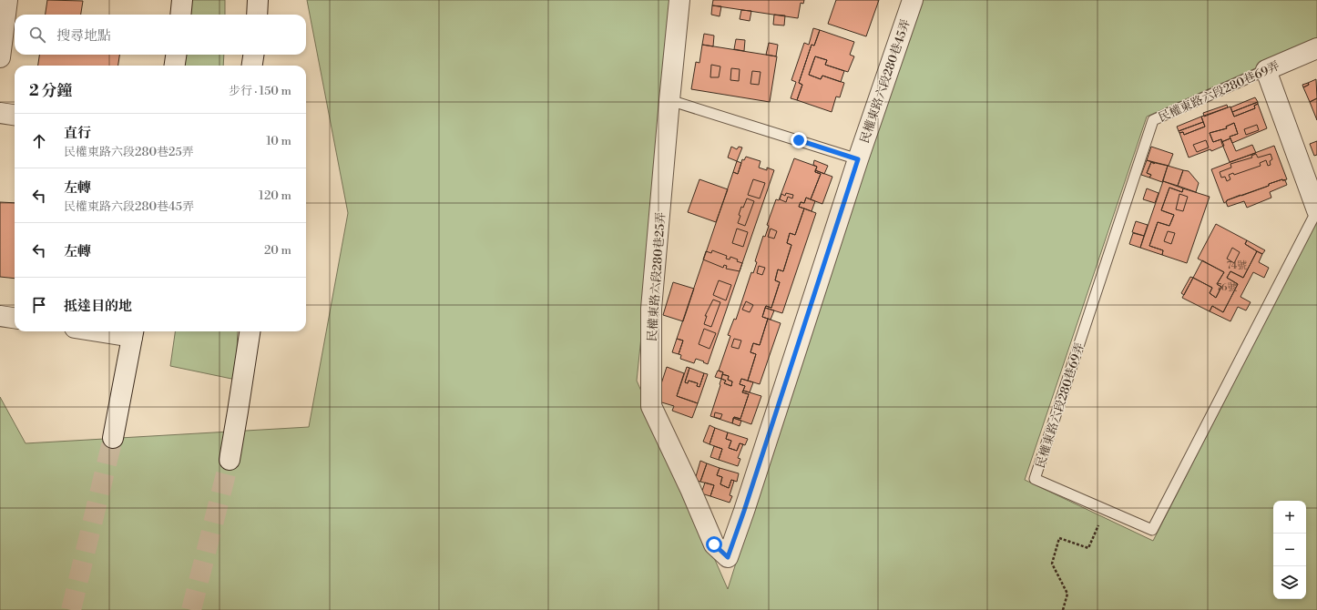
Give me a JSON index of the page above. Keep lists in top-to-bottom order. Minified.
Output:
{"streets":{"street":["民權東路六段280巷45弄","民權東路六段280巷69弄","民權東路六段280巷25弄"]},"crossings":[["民權東路六段280巷45弄","民權東路六段280巷25弄"]],"house_numbers":["74號","76號"],"page":{"search":"搜尋地點","heading":["2 分鐘","步行 · 150 m"],"list":[["直行","民權東路六段280巷25弄","10 m"],["左轉","民權東路六段280巷45弄","120 m"],["左轉","20 m"],"抵達目的地"],"map_buttons":["+","−"]}}
